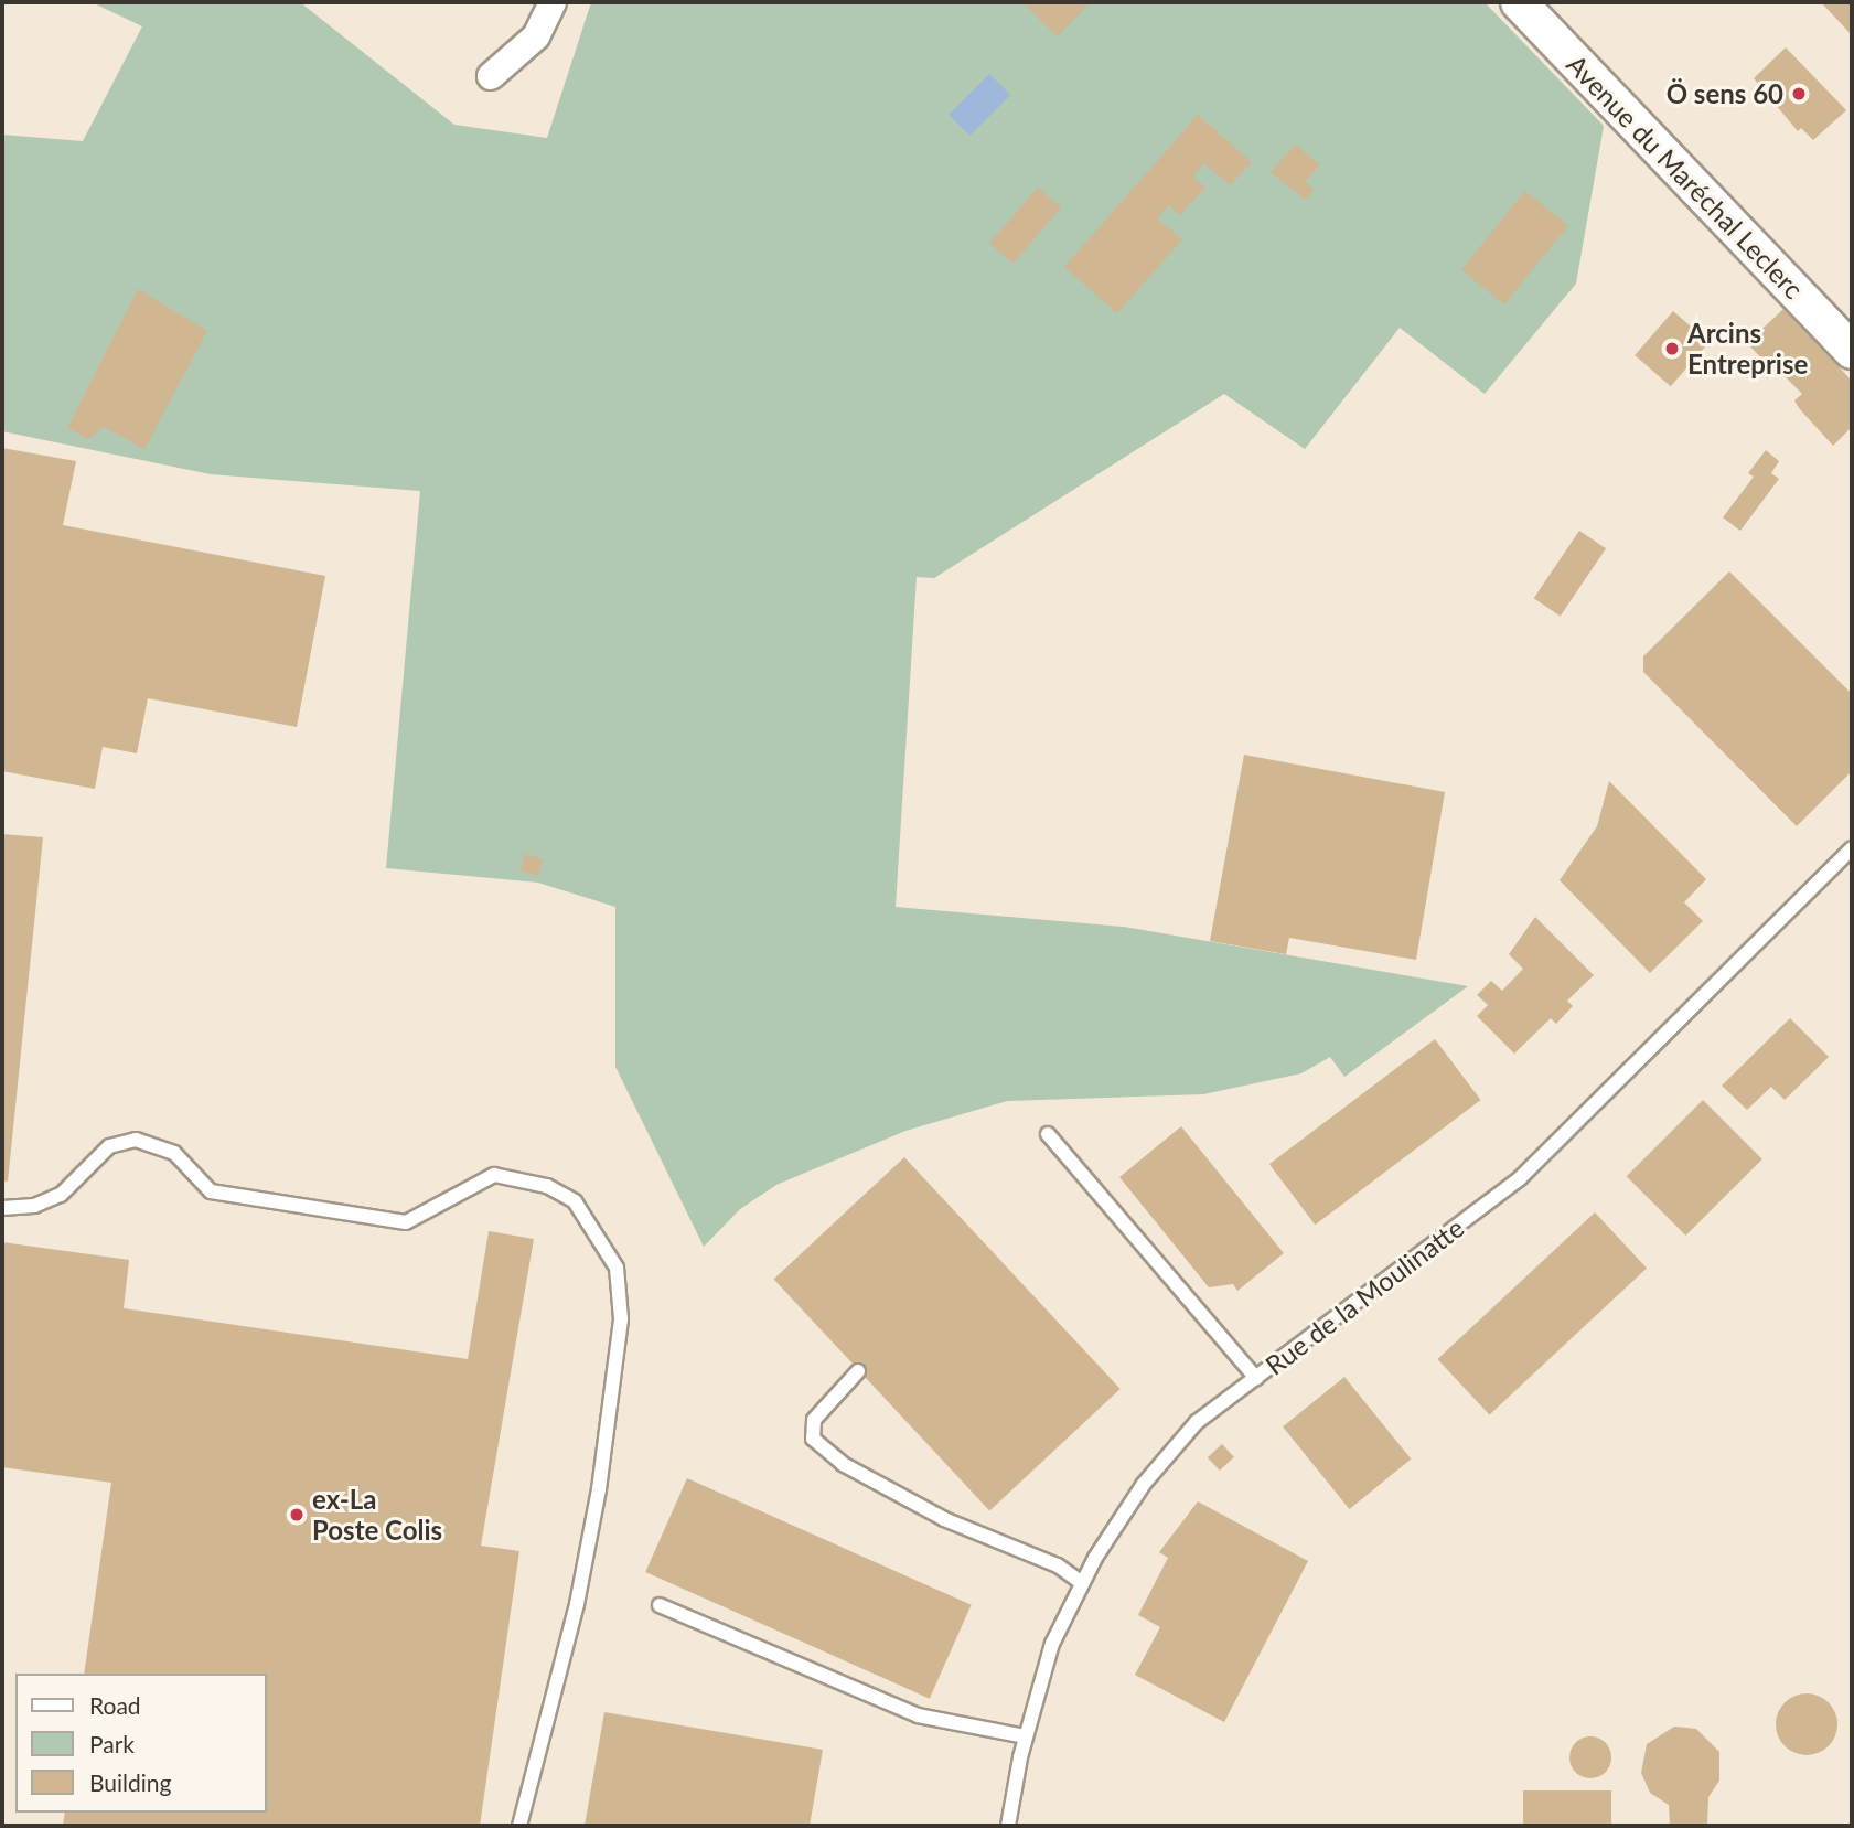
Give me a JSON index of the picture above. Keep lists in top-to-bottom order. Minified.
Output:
{"streets":{"street":["Avenue du Maréchal Leclerc"],"lane":["Rue de la Moulinatte"]},"places":["Ö sens 60","Arcins Entreprise","ex-La Poste Colis"],"legend":["Road","Park","Building"]}
